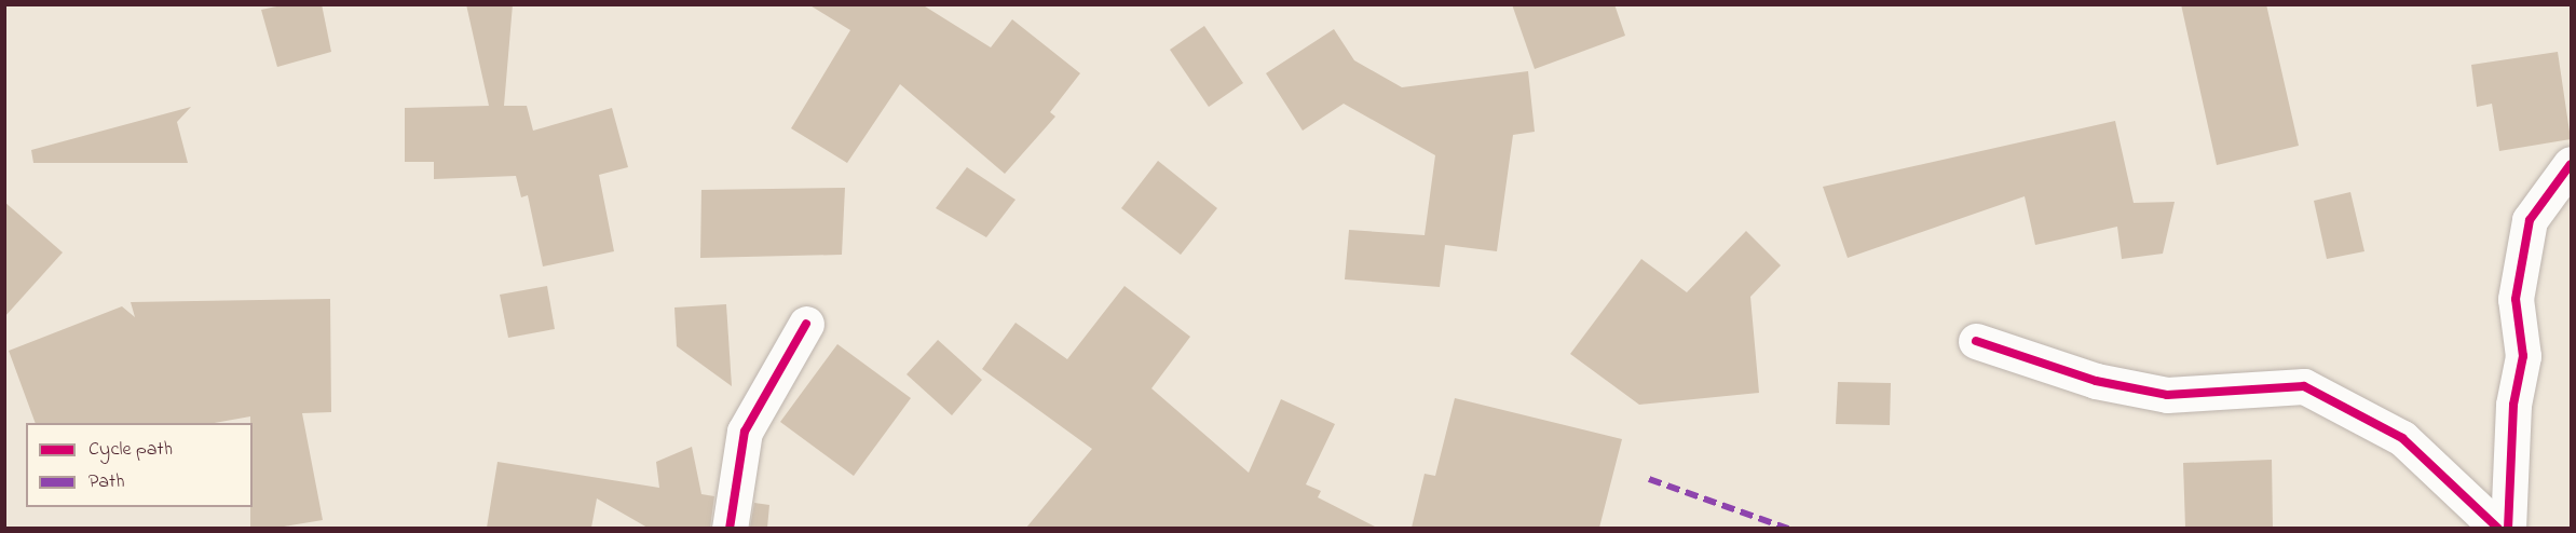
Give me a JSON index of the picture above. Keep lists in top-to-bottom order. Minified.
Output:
{"legend":["Cycle path","Path"]}
